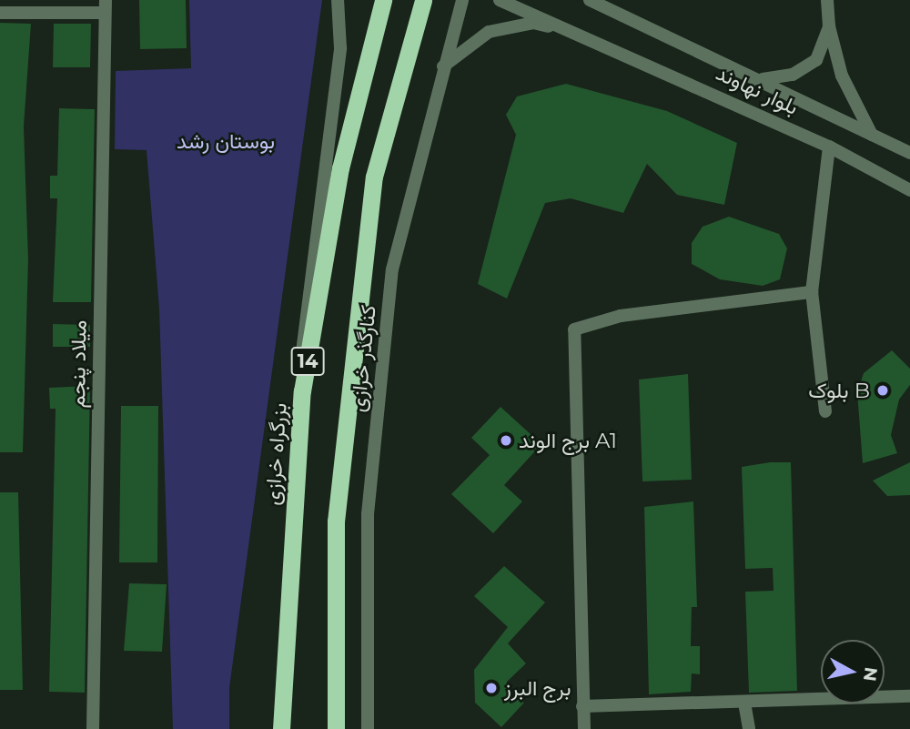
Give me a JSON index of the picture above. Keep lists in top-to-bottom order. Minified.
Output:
{"streets":{"highway":["14","بزرگراه خرازی"],"street":["بلوار نهاوند","کنارگذر خرازی","میلاد پنجم"]},"parks":["بوستان رشد"],"places":["بلوک B","برج الوند A1","برج البرز"],"north":"right"}
